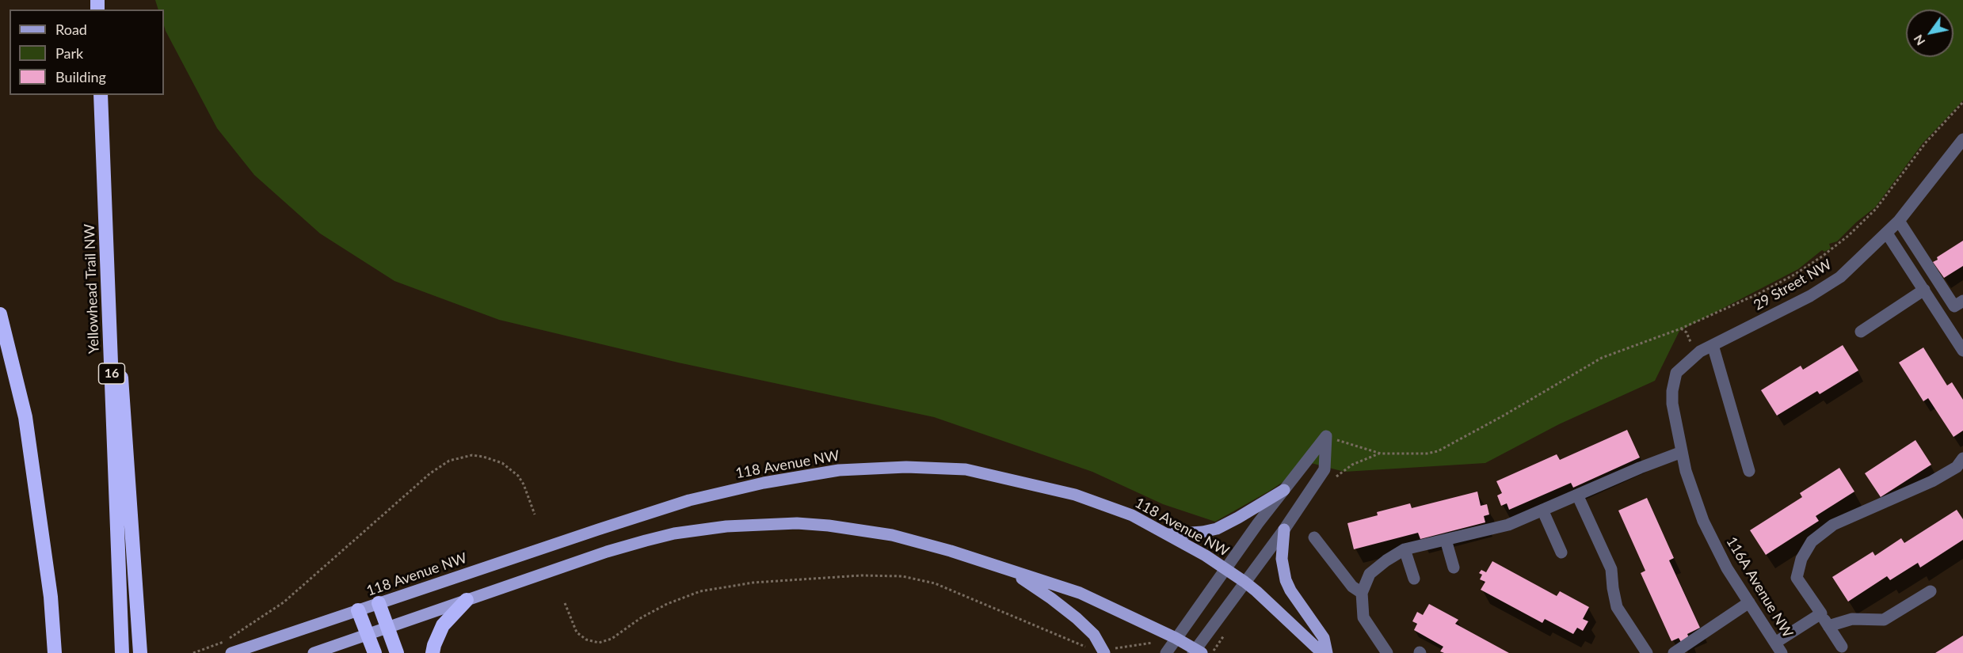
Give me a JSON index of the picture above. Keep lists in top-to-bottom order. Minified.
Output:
{"streets":{"highway":["Yellowhead Trail NW","16"],"main road":["118 Avenue NW"],"street":["29 Street NW","116A Avenue NW"]},"crossings":[["29 Street NW","116A Avenue NW"]],"legend":["Road","Park","Building"],"north":"bottom left"}
